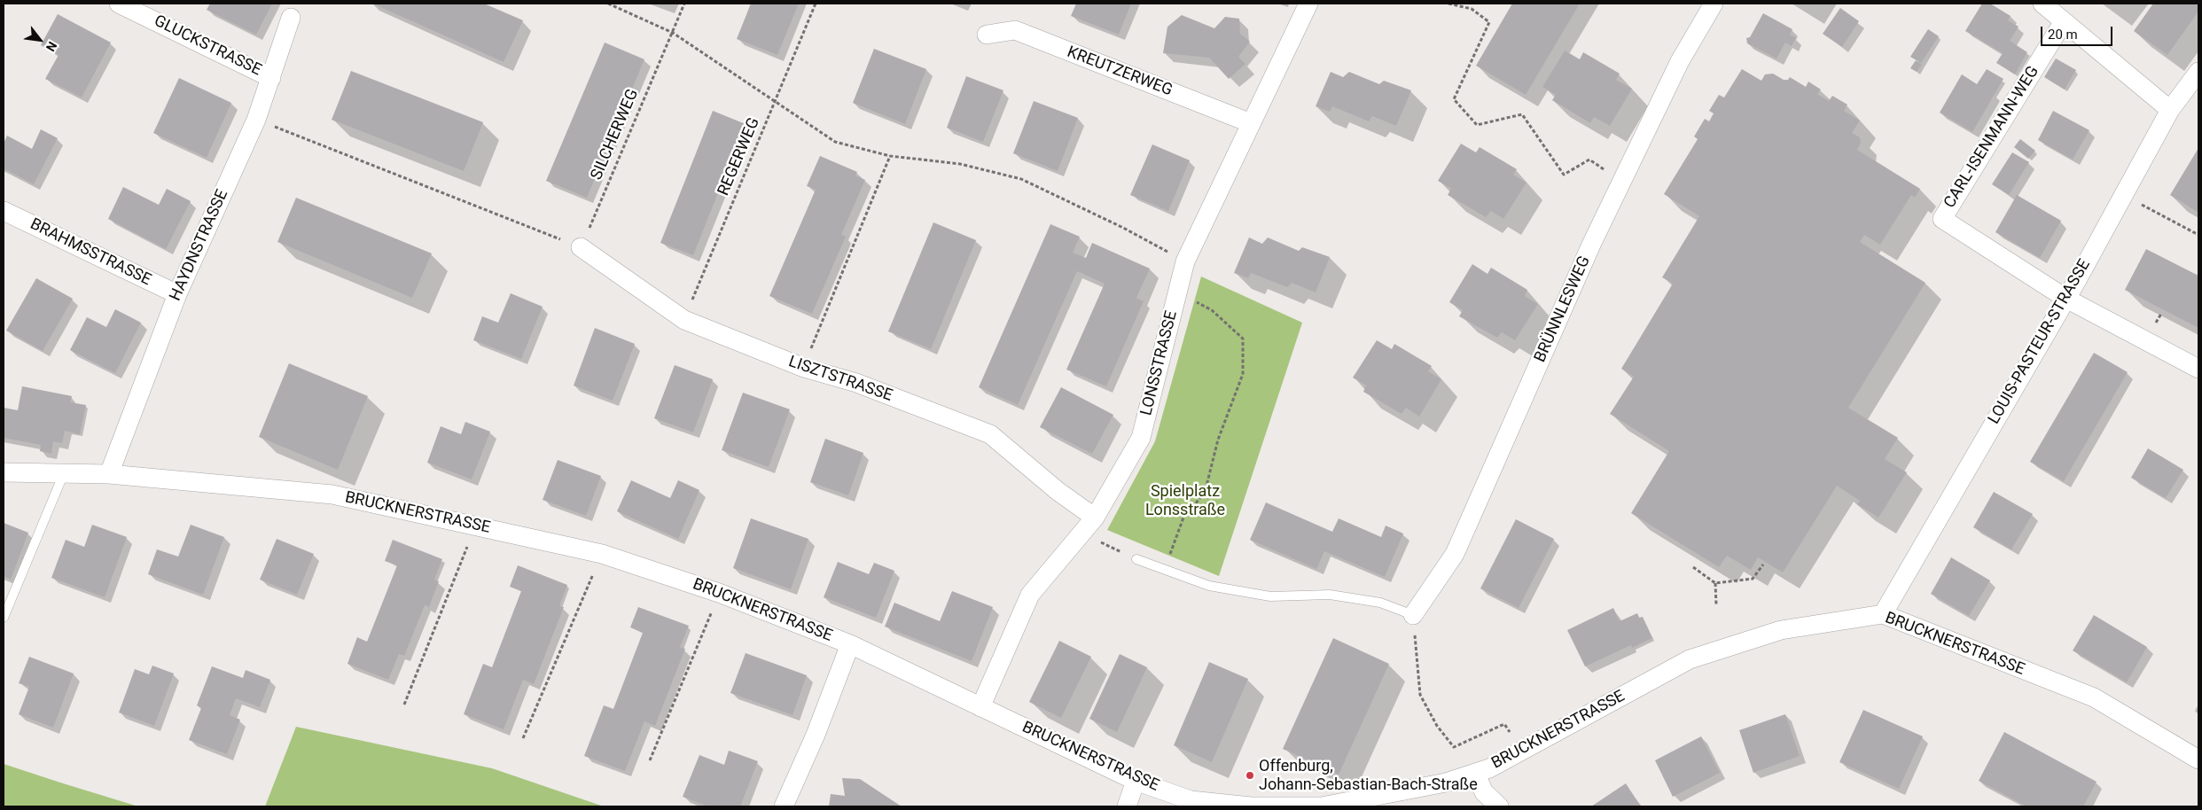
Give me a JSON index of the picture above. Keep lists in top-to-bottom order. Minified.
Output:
{"streets":{"street":["GLUCKSTRASSE","KREUTZERWEG","CARL-ISENMANN-WEG","HAYDNSTRASSE","BRAHMSSTRASSE","BRÜNNLESWEG","LOUIS-PASTEUR-STRASSE","LONSSTRASSE","LISZTSTRASSE","BRUCKNERSTRASSE"],"path":["SILCHERWEG","REGERWEG"]},"crossings":[["GLUCKSTRASSE","HAYDNSTRASSE"],["KREUTZERWEG","LONSSTRASSE"],["SILCHERWEG","LISZTSTRASSE"],["CARL-ISENMANN-WEG","LOUIS-PASTEUR-STRASSE"],["REGERWEG","LISZTSTRASSE"],["HAYDNSTRASSE","BRAHMSSTRASSE"],["HAYDNSTRASSE","BRUCKNERSTRASSE"],["LOUIS-PASTEUR-STRASSE","BRUCKNERSTRASSE"],["LONSSTRASSE","LISZTSTRASSE"],["LONSSTRASSE","BRUCKNERSTRASSE"]],"parks":["Spielplatz Lonsstraße"],"places":["Offenburg, Johann-Sebastian-Bach-Straße"],"scale_bar":"20 m","north":"bottom right"}
